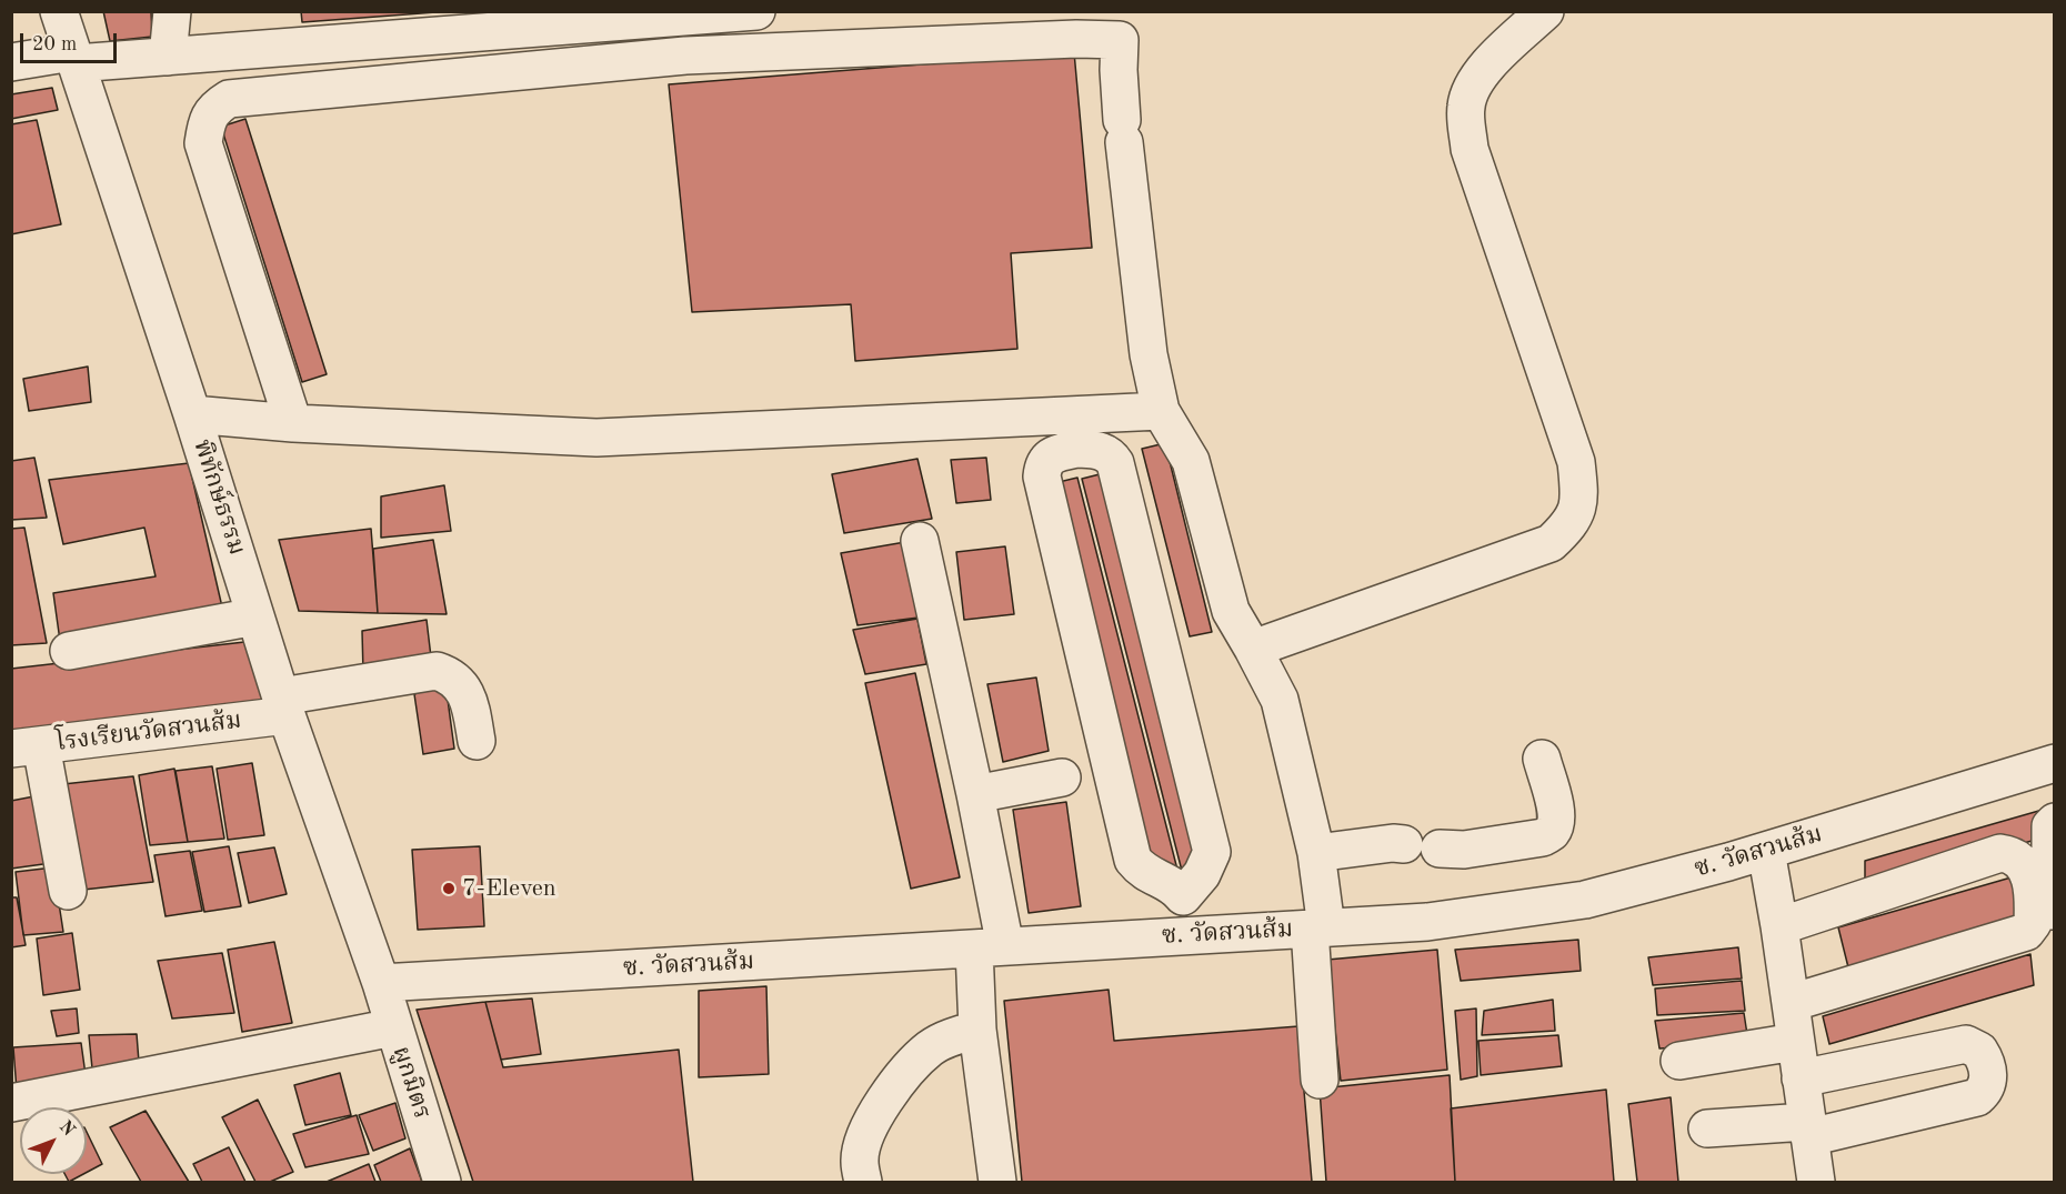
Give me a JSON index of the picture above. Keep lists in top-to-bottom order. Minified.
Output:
{"streets":{"street":["พิทักษ์ธรรม","โรงเรียนวัดสวนส้ม","ซ. วัดสวนส้ม","ผูกมิตร"]},"crossings":[["พิทักษ์ธรรม","โรงเรียนวัดสวนส้ม"],["พิทักษ์ธรรม","ซ. วัดสวนส้ม"],["พิทักษ์ธรรม","ผูกมิตร"],["ซ. วัดสวนส้ม","ผูกมิตร"]],"places":["7-Eleven"],"scale_bar":"20 m","north":"top right"}
